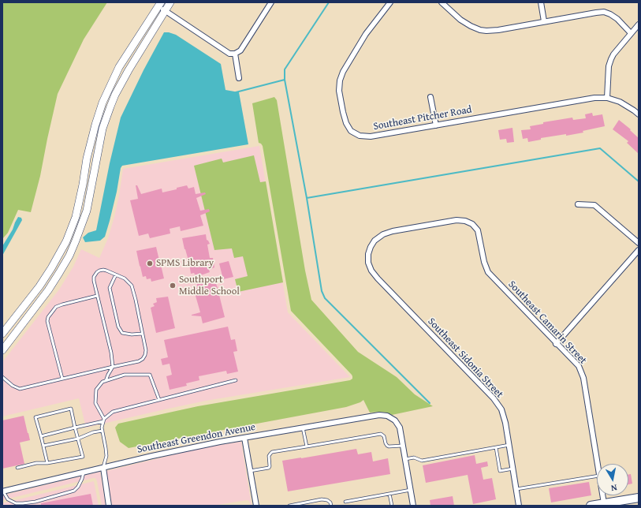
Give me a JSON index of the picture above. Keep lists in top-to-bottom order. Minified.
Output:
{"streets":{"street":["Southeast Pitcher Road","Southeast Camarin Street","Southeast Sidonia Street","Southeast Greendon Avenue"]},"crossings":[["Southeast Camarin Street","Southeast Sidonia Street"]],"places":["SPMS Library","Southport Middle School"],"north":"bottom"}
